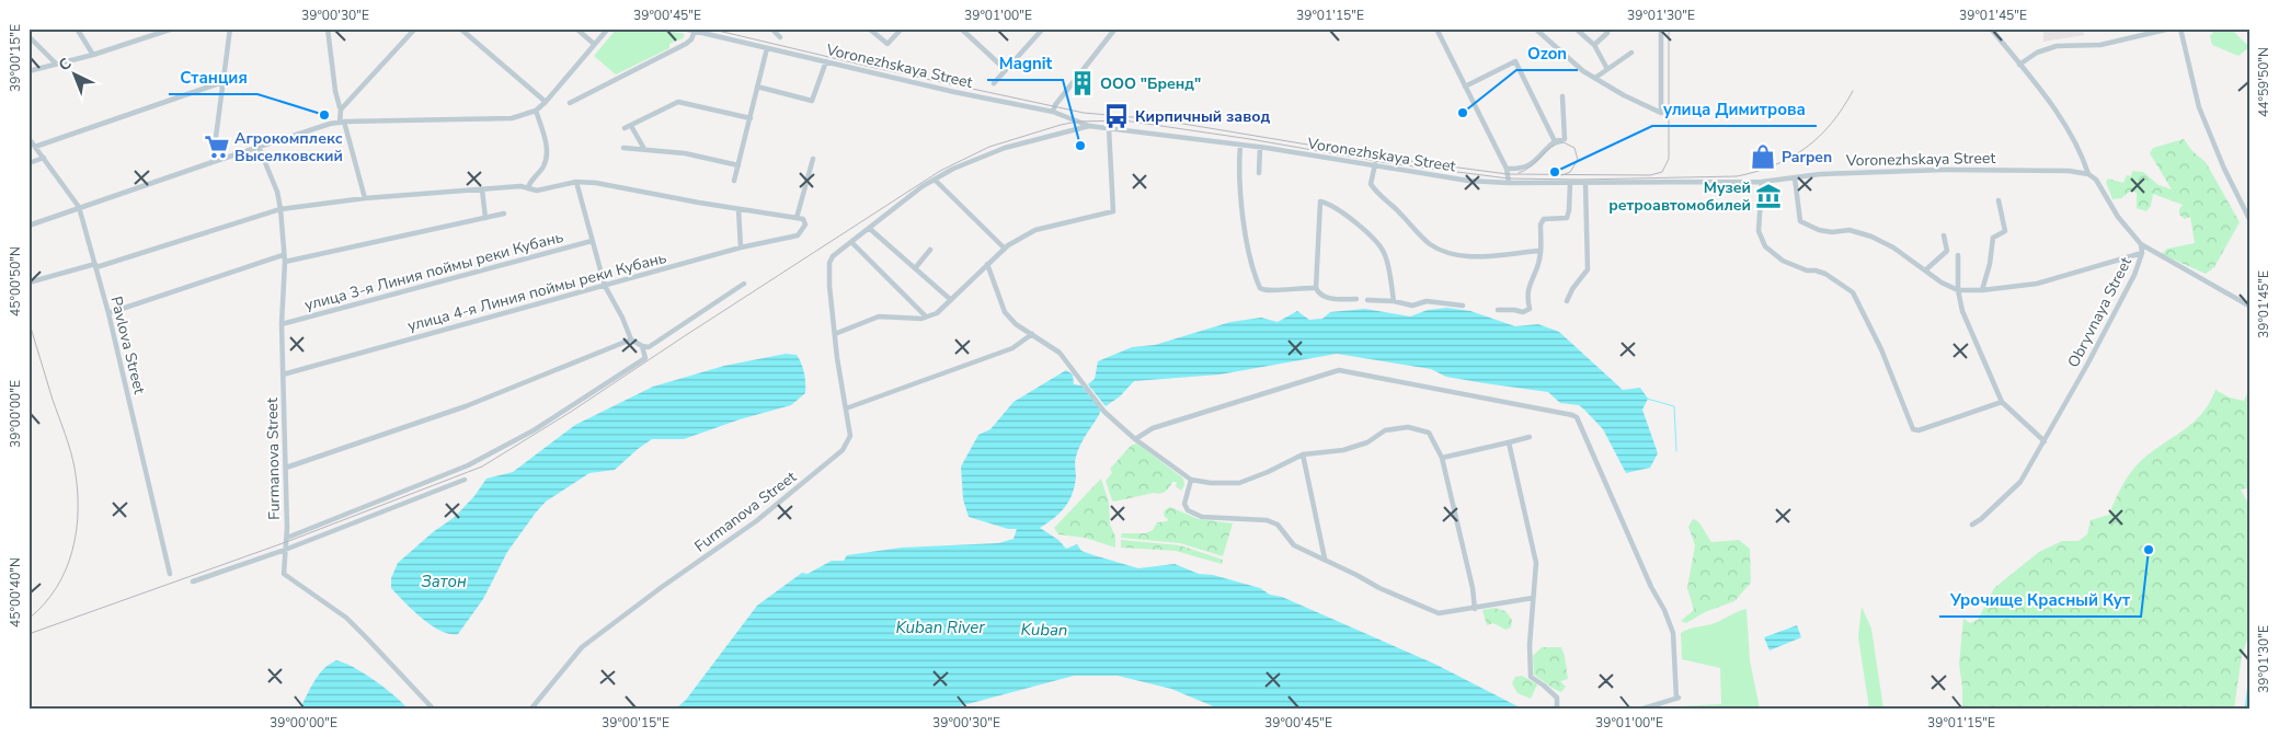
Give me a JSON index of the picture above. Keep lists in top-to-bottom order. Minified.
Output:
{"streets":{"street":["Voronezhskaya Street","улица 3-я Линия поймы реки Кубань","улица 4-я Линия поймы реки Кубань","Obryvnaya Street","Pavlova Street","Furmanova Street"]},"crossings":[["улица 3-я Линия поймы реки Кубань","Furmanova Street"],["улица 4-я Линия поймы реки Кубань","Furmanova Street"]],"water":["Затон","Kuban River","Kuban"],"places":{"building":["ООО \"Бренд\""],"other":["Ozon","Станция","Magnit","улица Димитрова","Урочище Красный Кут"],"bus stop":["Кирпичный завод"],"supermarket":["Агрокомплекс Выселковский"],"shop":["Parpen"],"museum":["Музей ретроавтомобилей"]},"north":"top left","coordinates":["39°00'30\"E","39°00'45\"E","39°01'00\"E","39°01'15\"E","39°01'30\"E","39°01'45\"E","39°00'15\"E","44°59'50\"N","45°00'50\"N","39°00'00\"E","45°00'40\"N"]}
